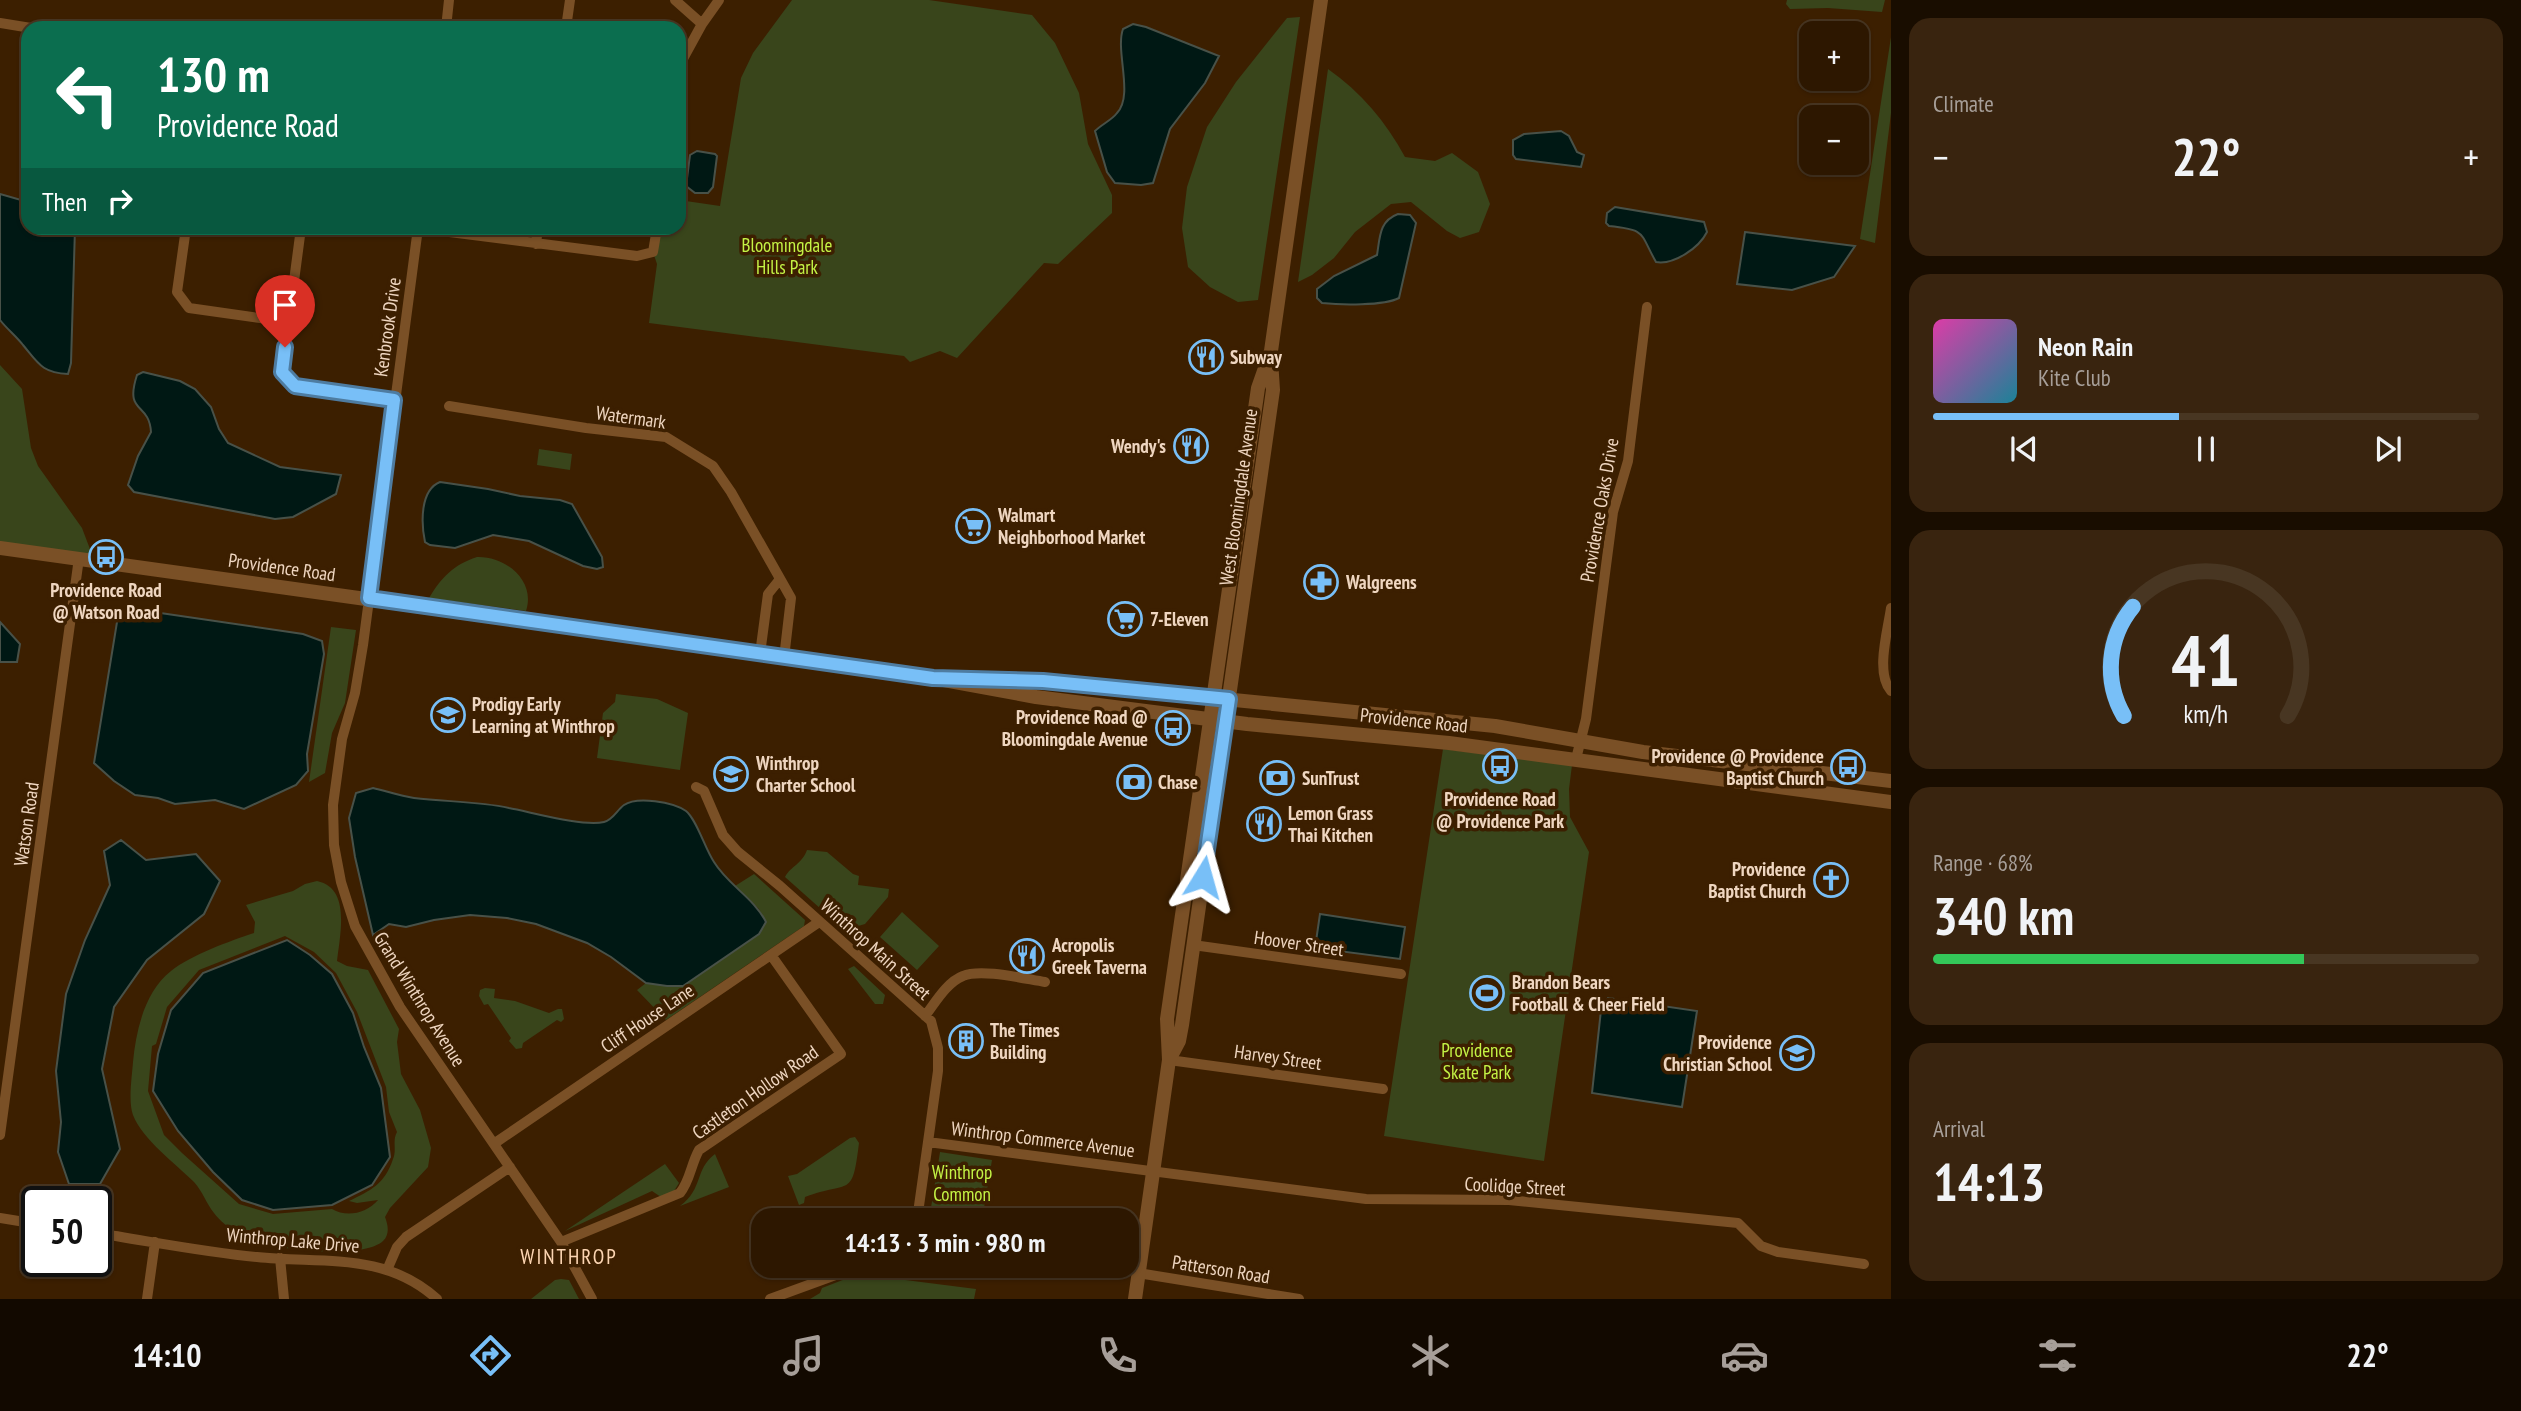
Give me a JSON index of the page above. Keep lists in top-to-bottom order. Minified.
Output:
{"streets":{"main road":["West Bloomingdale Avenue","Providence Road"],"street":["Kenbrook Drive","Watermark","Providence Oaks Drive","Watson Road","Hoover Street","Winthrop Main Street","Grand Winthrop Avenue","Cliff House Lane","Harvey Street","Castleton Hollow Road","Winthrop Commerce Avenue","Coolidge Street","Winthrop Lake Drive","Patterson Road"]},"crossings":[["Kenbrook Drive","Providence Road"],["Kenbrook Drive","Grand Winthrop Avenue"],["Watermark","Providence Road"],["West Bloomingdale Avenue","Providence Road"],["West Bloomingdale Avenue","Hoover Street"],["West Bloomingdale Avenue","Harvey Street"],["West Bloomingdale Avenue","Winthrop Commerce Avenue"],["West Bloomingdale Avenue","Coolidge Street"],["Providence Oaks Drive","Providence Road"],["Providence Road","Watson Road"],["Providence Road","Grand Winthrop Avenue"],["Winthrop Main Street","Cliff House Lane"],["Winthrop Main Street","Winthrop Commerce Avenue"],["Grand Winthrop Avenue","Cliff House Lane"],["Grand Winthrop Avenue","Castleton Hollow Road"],["Cliff House Lane","Castleton Hollow Road"],["Winthrop Commerce Avenue","Coolidge Street"]],"districts":["WINTHROP"],"parks":["Bloomingdale Hills Park","Providence Skate Park","Winthrop Common"],"places":{"restaurant":["Subway","Wendy's","Lemon Grass Thai Kitchen","Acropolis Greek Taverna"],"supermarket":["Walmart Neighborhood Market","7-Eleven"],"bus stop":["Providence Road @ Watson Road","Providence Road @ Bloomingdale Avenue","Providence Road @ Providence Park","Providence @ Providence Baptist Church"],"pharmacy":["Walgreens"],"school or university":["Prodigy Early Learning at Winthrop","Winthrop Charter School","Providence Christian School"],"bank":["SunTrust","Chase"],"church":["Providence Baptist Church"],"sports":["Brandon Bears Football & Cheer Field"],"building":["The Times Building"]},"page":{"tile":["Climate",["Range · 68%","340 km"],["Arrival","14:13"]],"map_buttons":["+","−"],"turn":["130 m","Providence Road"],"heat":["−","22°","+"],"then":"Then","song":["Neon Rain","Kite Club"],"limit":"50","trip":"14:13 · 3 min · 980 m","tabs":["14:10","22°"],"gauge":["41","km/h"]}}
